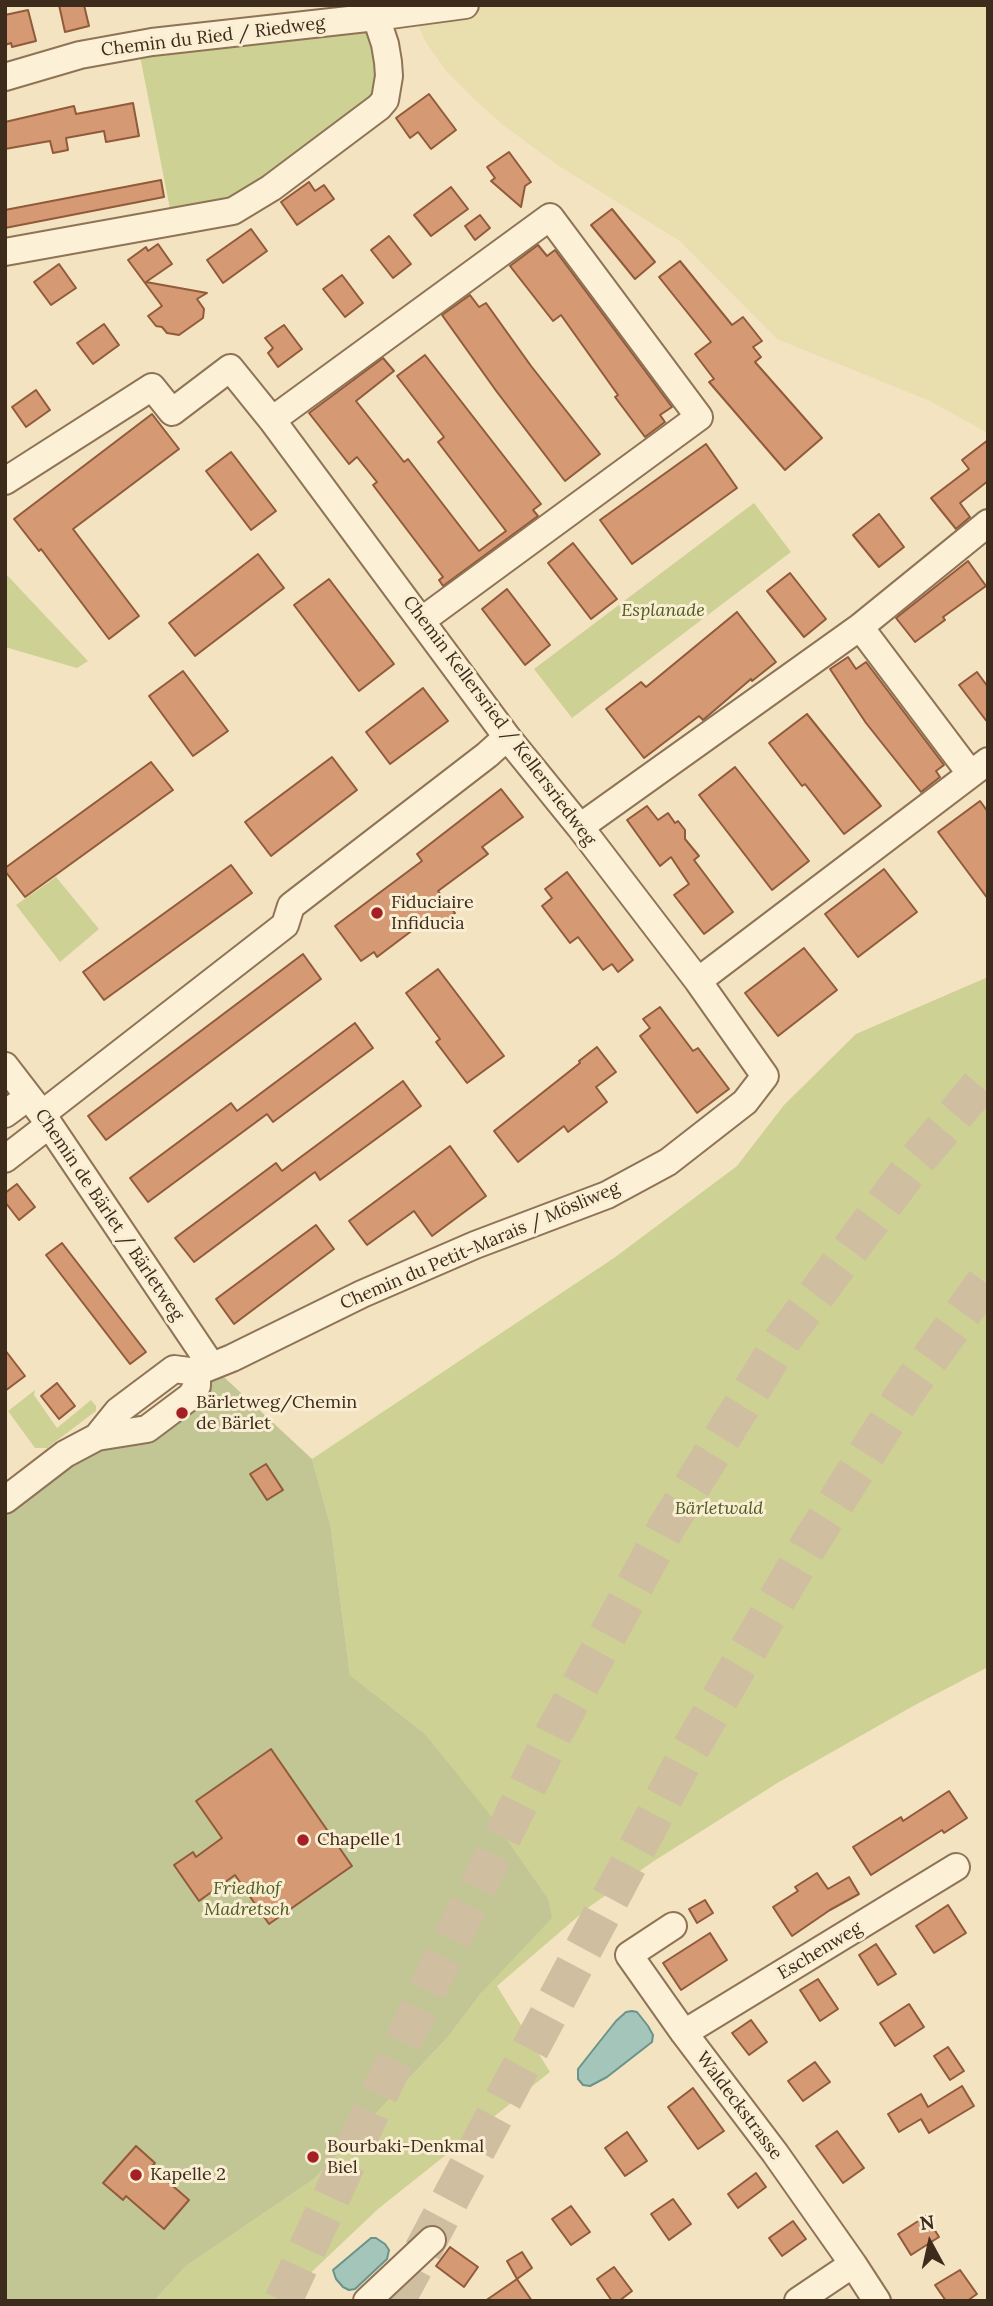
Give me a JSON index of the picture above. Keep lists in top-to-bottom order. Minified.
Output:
{"streets":{"street":["Chemin du Ried / Riedweg","Chemin Kellersried / Kellersriedweg","Chemin de Bärlet / Bärletweg","Chemin du Petit-Marais / Mösliweg","Eschenweg","Waldeckstrasse"]},"crossings":[["Chemin Kellersried / Kellersriedweg","Chemin du Petit-Marais / Mösliweg"],["Chemin de Bärlet / Bärletweg","Chemin du Petit-Marais / Mösliweg"],["Eschenweg","Waldeckstrasse"]],"parks":["Esplanade","Bärletwald","Friedhof Madretsch"],"places":["Fiduciaire Infiducia","Bärletweg/Chemin de Bärlet","Chapelle 1","Bourbaki-Denkmal Biel","Kapelle 2"],"north":"top"}
